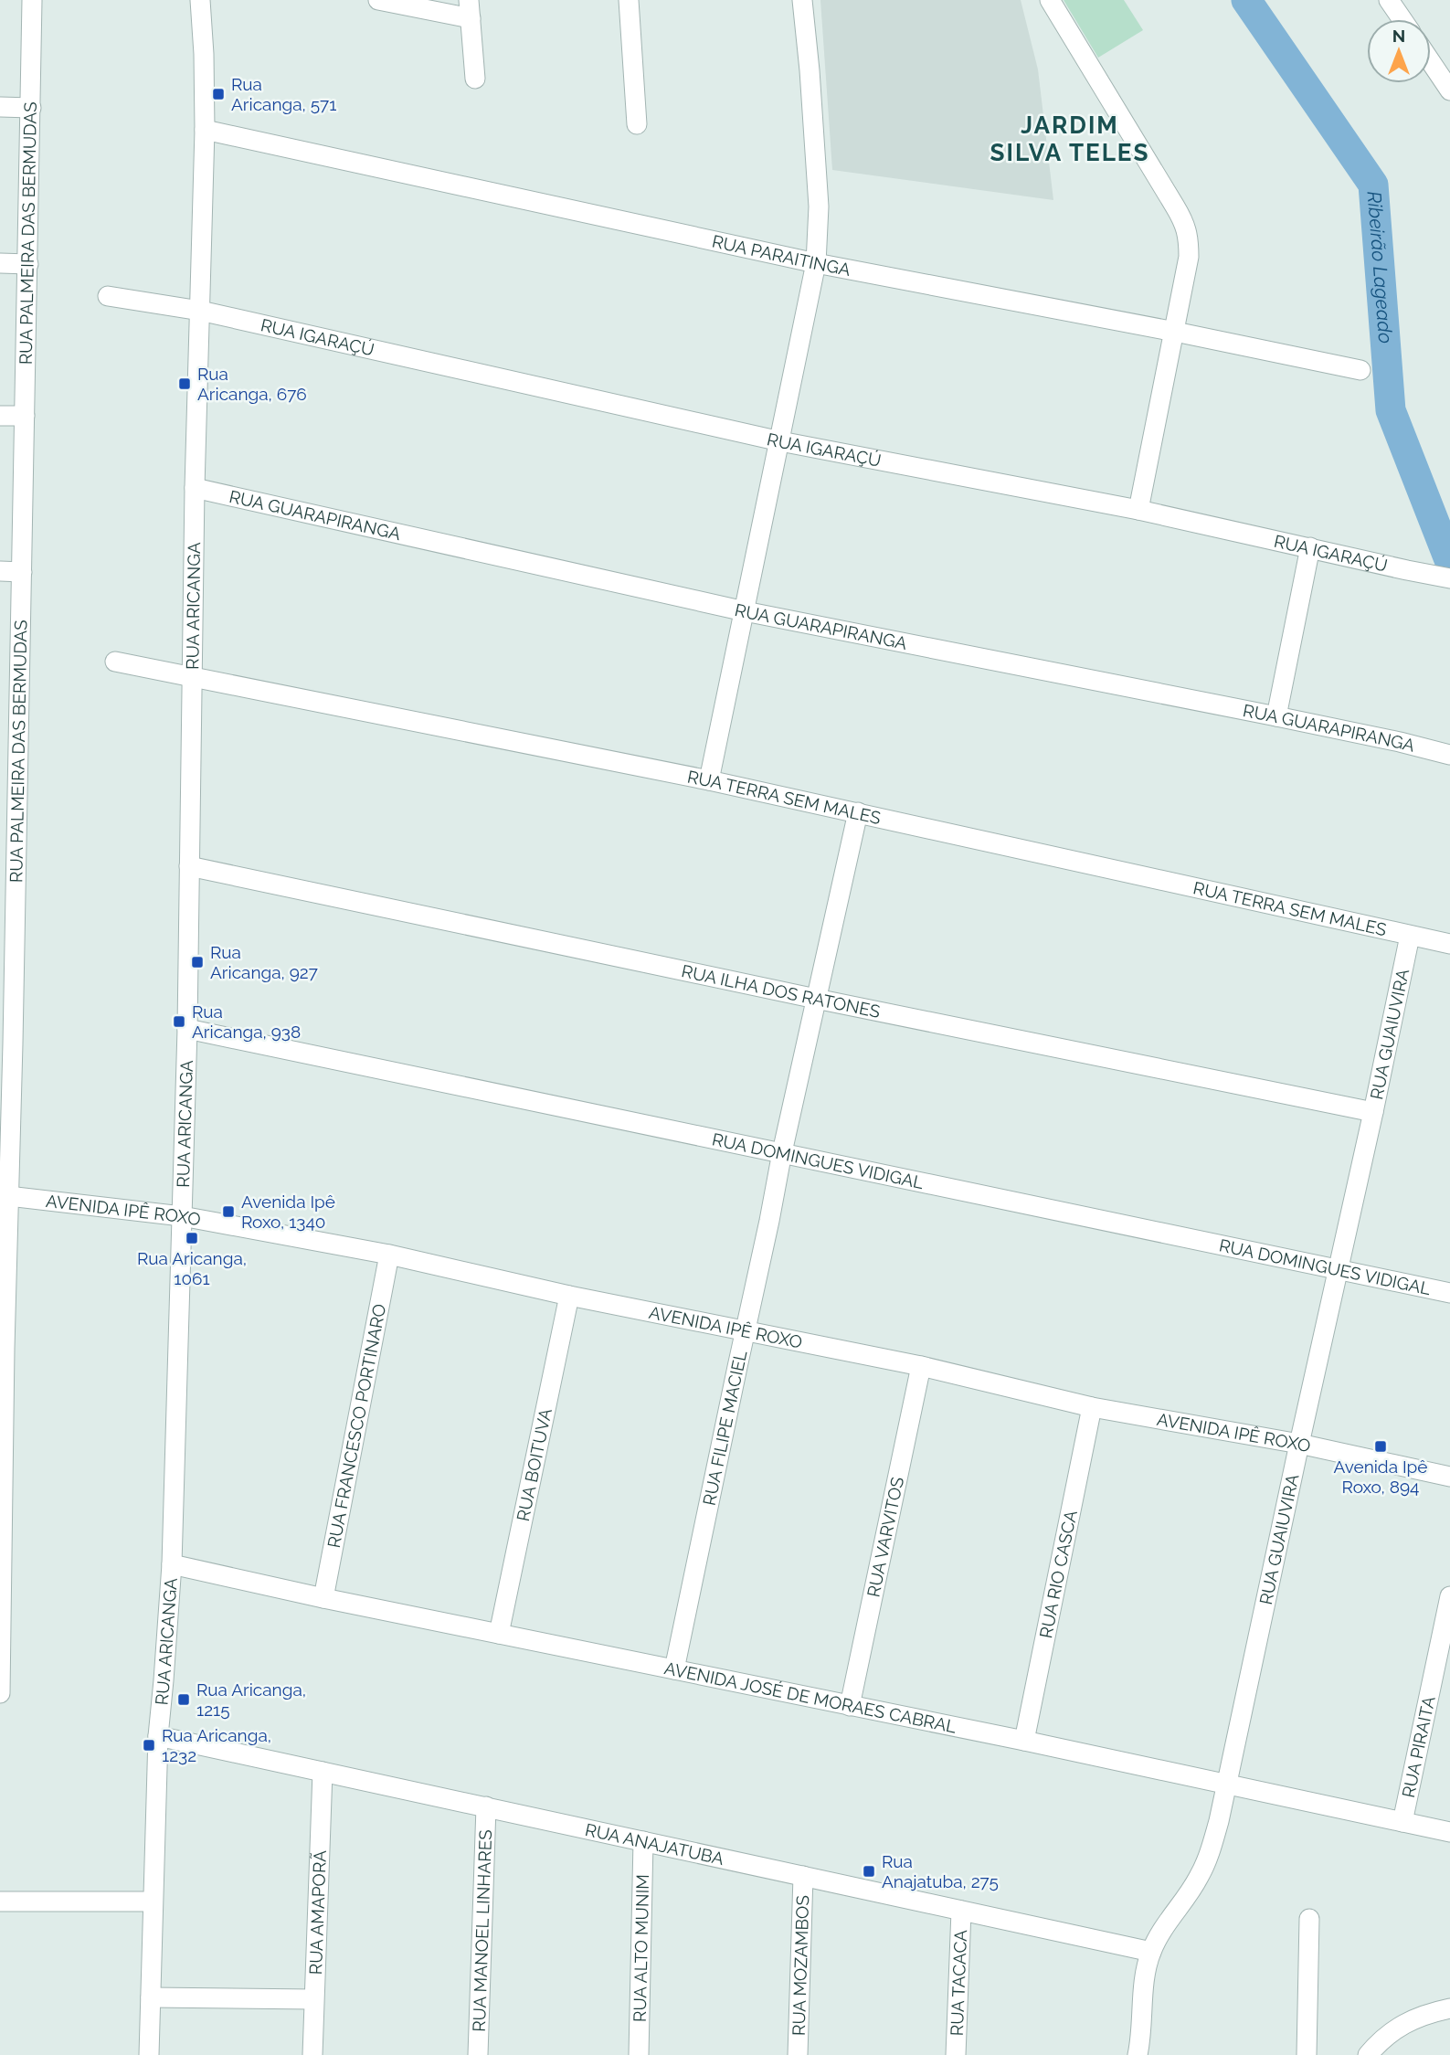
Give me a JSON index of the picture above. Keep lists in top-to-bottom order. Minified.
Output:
{"streets":{"street":["RUA PALMEIRA DAS BERMUDAS","RUA PARAITINGA","RUA IGARAÇÚ","RUA GUARAPIRANGA","RUA ARICANGA","RUA TERRA SEM MALES","RUA ILHA DOS RATONES","RUA GUAIUVIRA","RUA DOMINGUES VIDIGAL","AVENIDA IPÊ ROXO","RUA FRANCESCO PORTINARO","RUA FILIPE MACIEL","RUA BOITUVA","RUA VARVITOS","RUA RIO CASCA","AVENIDA JOSÉ DE MORAES CABRAL","RUA PIRAITA","RUA ANAJATUBA","RUA AMAPORÃ","RUA MANOEL LINHARES","RUA ALTO MUNIM","RUA MOZAMBOS","RUA TACACA"]},"crossings":[["RUA PALMEIRA DAS BERMUDAS","AVENIDA IPÊ ROXO"],["RUA PARAITINGA","RUA ARICANGA"],["RUA IGARAÇÚ","RUA ARICANGA"],["RUA GUARAPIRANGA","RUA ARICANGA"],["RUA ARICANGA","RUA TERRA SEM MALES"],["RUA ARICANGA","RUA ILHA DOS RATONES"],["RUA ARICANGA","RUA DOMINGUES VIDIGAL"],["RUA ARICANGA","AVENIDA IPÊ ROXO"],["RUA ARICANGA","AVENIDA JOSÉ DE MORAES CABRAL"],["RUA ARICANGA","RUA ANAJATUBA"],["RUA TERRA SEM MALES","RUA GUAIUVIRA"],["RUA TERRA SEM MALES","RUA FILIPE MACIEL"],["RUA ILHA DOS RATONES","RUA GUAIUVIRA"],["RUA ILHA DOS RATONES","RUA FILIPE MACIEL"],["RUA GUAIUVIRA","RUA DOMINGUES VIDIGAL"],["RUA GUAIUVIRA","AVENIDA IPÊ ROXO"],["RUA GUAIUVIRA","AVENIDA JOSÉ DE MORAES CABRAL"],["RUA GUAIUVIRA","RUA ANAJATUBA"],["RUA DOMINGUES VIDIGAL","RUA FILIPE MACIEL"],["AVENIDA IPÊ ROXO","RUA FRANCESCO PORTINARO"],["AVENIDA IPÊ ROXO","RUA FILIPE MACIEL"],["AVENIDA IPÊ ROXO","RUA BOITUVA"],["AVENIDA IPÊ ROXO","RUA VARVITOS"],["AVENIDA IPÊ ROXO","RUA RIO CASCA"],["RUA FRANCESCO PORTINARO","AVENIDA JOSÉ DE MORAES CABRAL"],["RUA FILIPE MACIEL","AVENIDA JOSÉ DE MORAES CABRAL"],["RUA BOITUVA","AVENIDA JOSÉ DE MORAES CABRAL"],["RUA VARVITOS","AVENIDA JOSÉ DE MORAES CABRAL"],["RUA RIO CASCA","AVENIDA JOSÉ DE MORAES CABRAL"],["AVENIDA JOSÉ DE MORAES CABRAL","RUA PIRAITA"],["RUA ANAJATUBA","RUA AMAPORÃ"],["RUA ANAJATUBA","RUA MANOEL LINHARES"],["RUA ANAJATUBA","RUA ALTO MUNIM"],["RUA ANAJATUBA","RUA MOZAMBOS"],["RUA ANAJATUBA","RUA TACACA"]],"districts":["JARDIM SILVA TELES"],"water":["Ribeirão Lageado"],"places":{"transit":["Rua Aricanga, 571","Rua Aricanga, 676","Rua Aricanga, 927","Rua Aricanga, 938","Avenida Ipê Roxo, 1340","Rua Aricanga, 1061","Avenida Ipê Roxo, 894","Rua Aricanga, 1215","Rua Aricanga, 1232","Rua Anajatuba, 275"]},"north":"top"}
